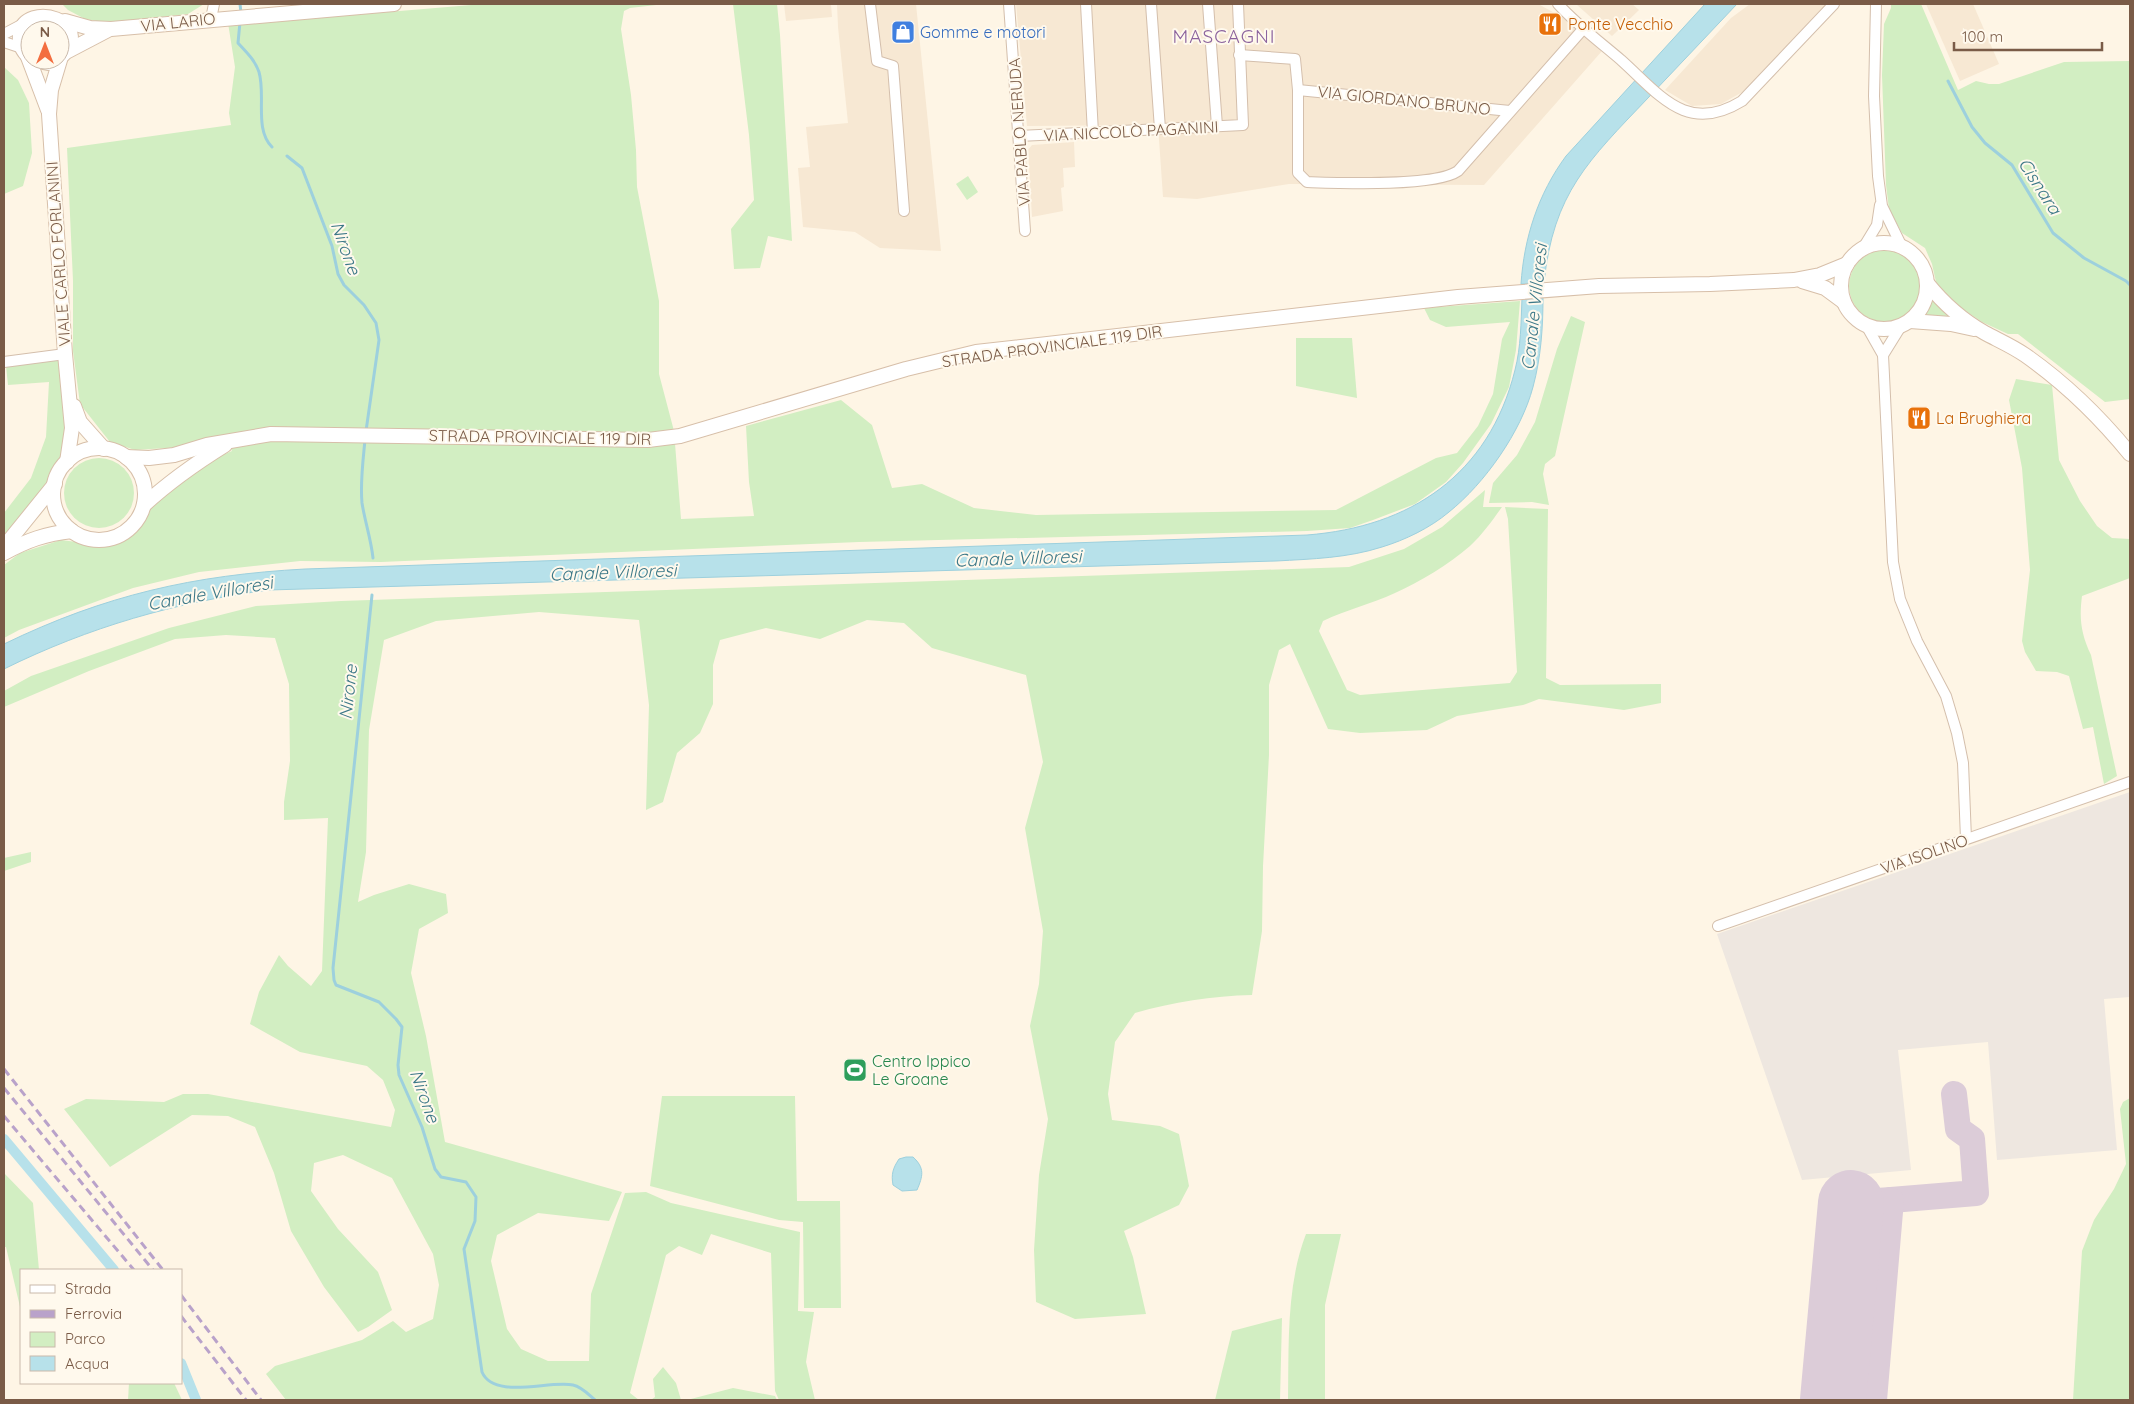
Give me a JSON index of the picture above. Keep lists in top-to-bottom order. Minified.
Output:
{"streets":{"street":["VIA LARIO","VIA GIORDANO BRUNO","VIA NICCOLÒ PAGANINI","VIA PABLO NERUDA","VIALE CARLO FORLANINI","STRADA PROVINCIALE 119 DIR","VIA ISOLINO"]},"crossings":[["VIA NICCOLÒ PAGANINI","VIA PABLO NERUDA"],["VIALE CARLO FORLANINI","STRADA PROVINCIALE 119 DIR"]],"districts":["MASCAGNI"],"water":["Cisnara","Nirone","Canale Villoresi"],"places":{"restaurant":["Ponte Vecchio","La Brughiera"],"shop":["Gomme e motori"],"sports":["Centro Ippico Le Groane"]},"legend":["Strada","Ferrovia","Parco","Acqua"],"scale_bar":"100 m","north":"top"}
